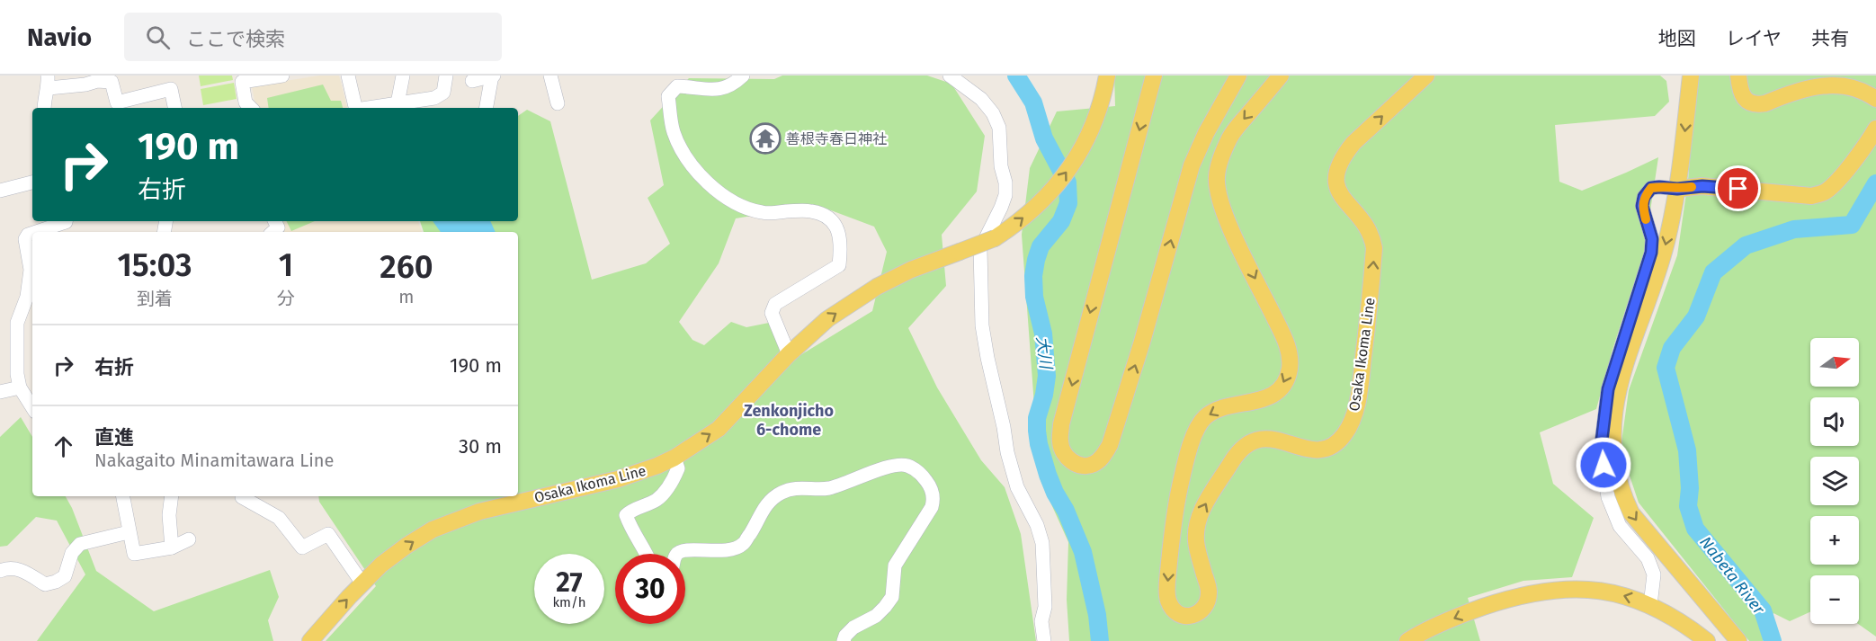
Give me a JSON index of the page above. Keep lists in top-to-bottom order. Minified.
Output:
{"streets":{"main road":["Osaka Ikoma Line"]},"districts":["Zenkonjicho 6-chome"],"water":["大川","Nabeta River"],"places":{"temple":["善根寺春日神社"]},"north":"right","page":{"header":"Navio","search":"ここで検索","nav":["地図","レイヤ","共有"],"turn":["190 m","右折"],"eta":["15:03","到着","1","分","260","m"],"list":[{"name":"右折","value":"190 m"},{"name":"直進","note":"Nakagaito Minamitawara Line","value":"30 m"}],"map_buttons":["+","−"],"speed":"27 km/h","limit":"30"}}
